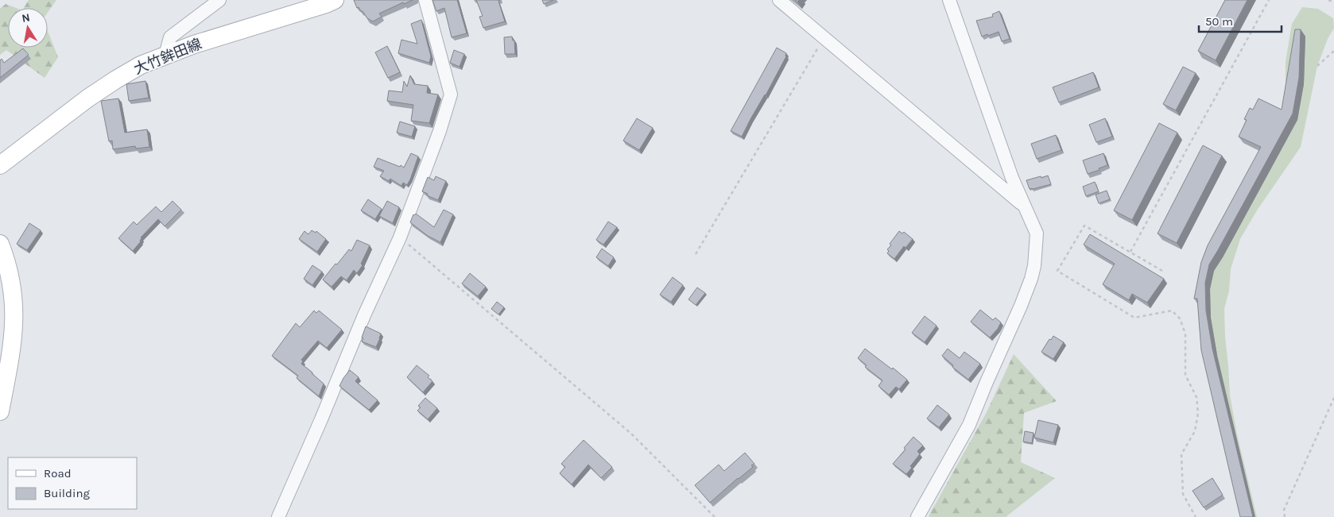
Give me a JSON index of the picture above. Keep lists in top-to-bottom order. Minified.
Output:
{"streets":{"main road":["大竹鉾田線"]},"legend":["Road","Building"],"scale_bar":"50 m","north":"top"}
